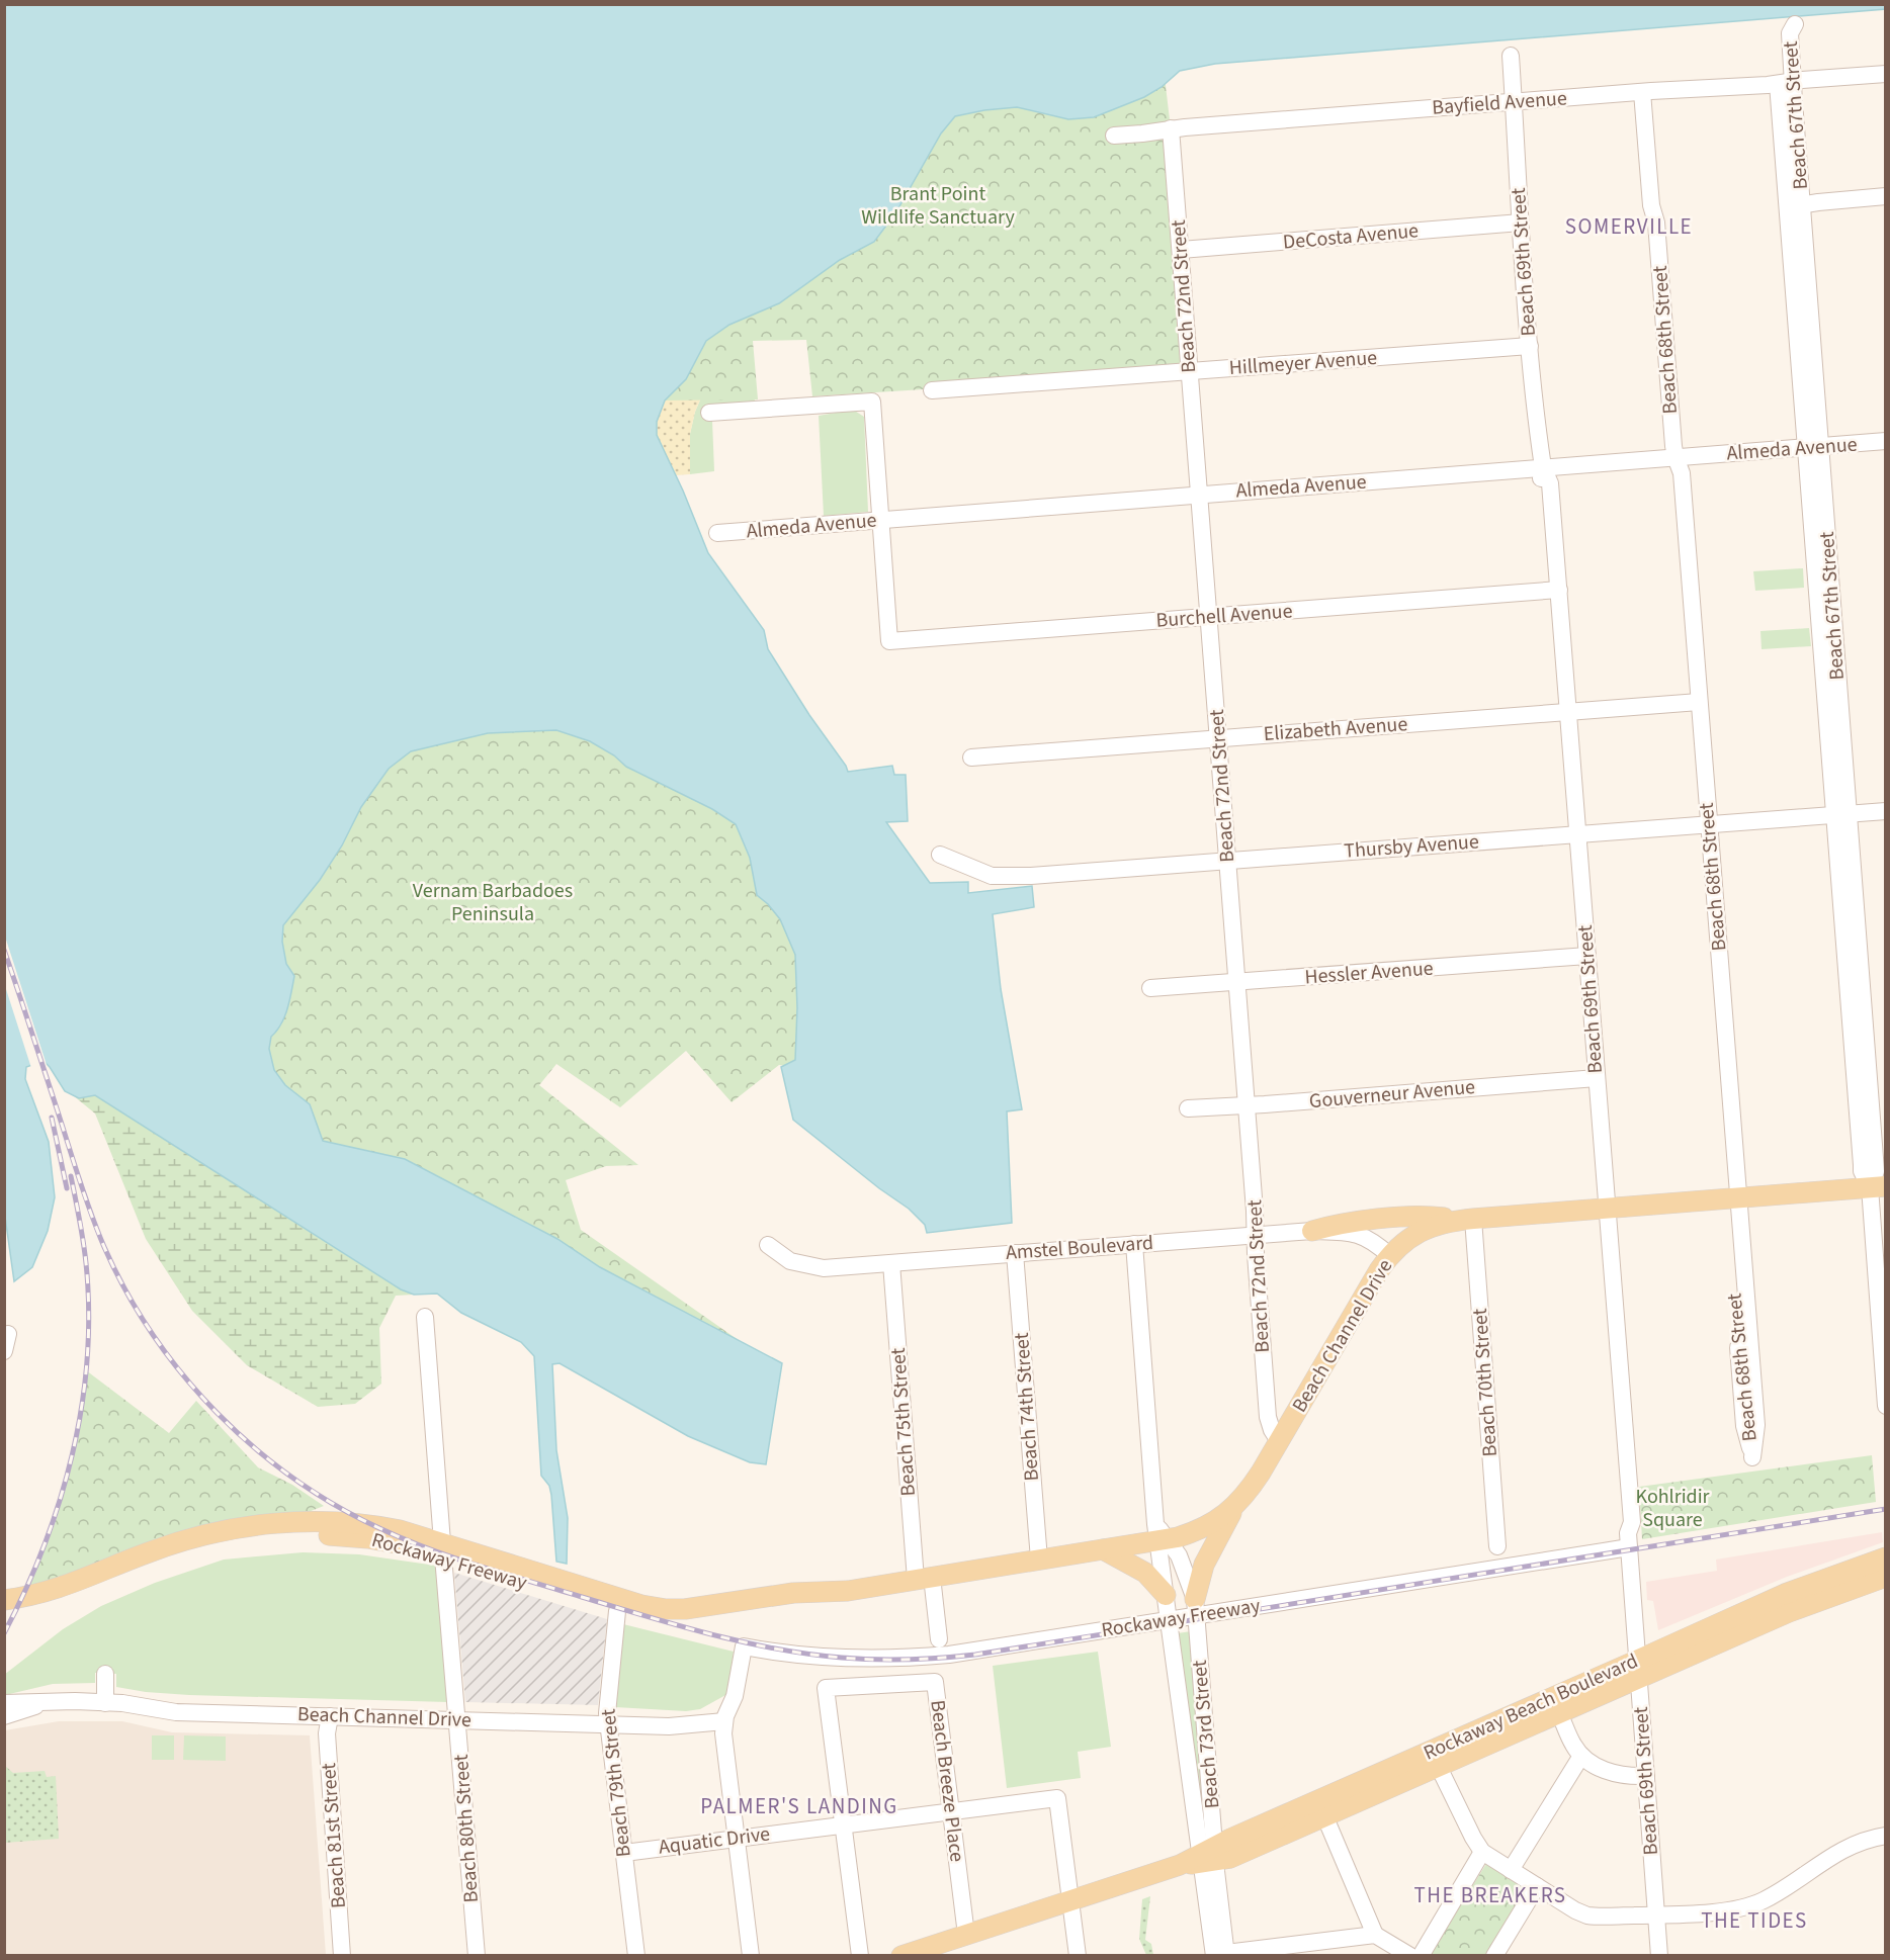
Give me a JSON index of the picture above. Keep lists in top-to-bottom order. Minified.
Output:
{"streets":{"main road":["Beach Channel Drive","Rockaway Freeway","Rockaway Beach Boulevard"],"street":["Bayfield Avenue","Beach 67th Street","DeCosta Avenue","Beach 69th Street","Beach 72nd Street","Beach 68th Street","Hillmeyer Avenue","Almeda Avenue","Burchell Avenue","Elizabeth Avenue","Thursby Avenue","Hessler Avenue","Gouverneur Avenue","Amstel Boulevard","Beach 70th Street","Beach 74th Street","Beach 75th Street","Beach 73rd Street","Beach Breeze Place","Beach 79th Street","Beach 80th Street","Beach 81st Street","Aquatic Drive"]},"crossings":[["Bayfield Avenue","Beach 67th Street"],["Bayfield Avenue","Beach 69th Street"],["Bayfield Avenue","Beach 72nd Street"],["Bayfield Avenue","Beach 68th Street"],["Beach 67th Street","Almeda Avenue"],["Beach 67th Street","Thursby Avenue"],["Beach 67th Street","Beach Channel Drive"],["DeCosta Avenue","Beach 69th Street"],["DeCosta Avenue","Beach 72nd Street"],["Beach 69th Street","Hillmeyer Avenue"],["Beach 69th Street","Almeda Avenue"],["Beach 69th Street","Burchell Avenue"],["Beach 69th Street","Elizabeth Avenue"],["Beach 69th Street","Thursby Avenue"],["Beach 69th Street","Hessler Avenue"],["Beach 69th Street","Gouverneur Avenue"],["Beach 69th Street","Beach Channel Drive"],["Beach 69th Street","Rockaway Freeway"],["Beach 69th Street","Rockaway Beach Boulevard"],["Beach 72nd Street","Hillmeyer Avenue"],["Beach 72nd Street","Almeda Avenue"],["Beach 72nd Street","Burchell Avenue"],["Beach 72nd Street","Elizabeth Avenue"],["Beach 72nd Street","Thursby Avenue"],["Beach 72nd Street","Hessler Avenue"],["Beach 72nd Street","Gouverneur Avenue"],["Beach 72nd Street","Amstel Boulevard"],["Beach 72nd Street","Beach Channel Drive"],["Beach 68th Street","Almeda Avenue"],["Beach 68th Street","Elizabeth Avenue"],["Beach 68th Street","Thursby Avenue"],["Beach 68th Street","Beach Channel Drive"],["Almeda Avenue","Burchell Avenue"],["Amstel Boulevard","Beach Channel Drive"],["Amstel Boulevard","Beach 74th Street"],["Amstel Boulevard","Beach 75th Street"],["Amstel Boulevard","Beach 73rd Street"],["Beach Channel Drive","Beach 70th Street"],["Beach Channel Drive","Beach 74th Street"],["Beach Channel Drive","Beach 75th Street"],["Beach Channel Drive","Rockaway Freeway"],["Beach Channel Drive","Beach 73rd Street"],["Beach Channel Drive","Beach 79th Street"],["Beach Channel Drive","Beach 80th Street"],["Beach Channel Drive","Beach 81st Street"],["Rockaway Freeway","Beach 73rd Street"],["Rockaway Freeway","Beach 79th Street"],["Rockaway Freeway","Beach 80th Street"],["Rockaway Beach Boulevard","Beach 73rd Street"],["Rockaway Beach Boulevard","Beach Breeze Place"],["Rockaway Beach Boulevard","Aquatic Drive"],["Beach Breeze Place","Aquatic Drive"],["Beach 79th Street","Aquatic Drive"]],"districts":["SOMERVILLE","PALMER'S LANDING","THE BREAKERS","THE TIDES"],"parks":["Brant Point Wildlife Sanctuary","Vernam Barbadoes Peninsula","Kohlridir Square"]}
